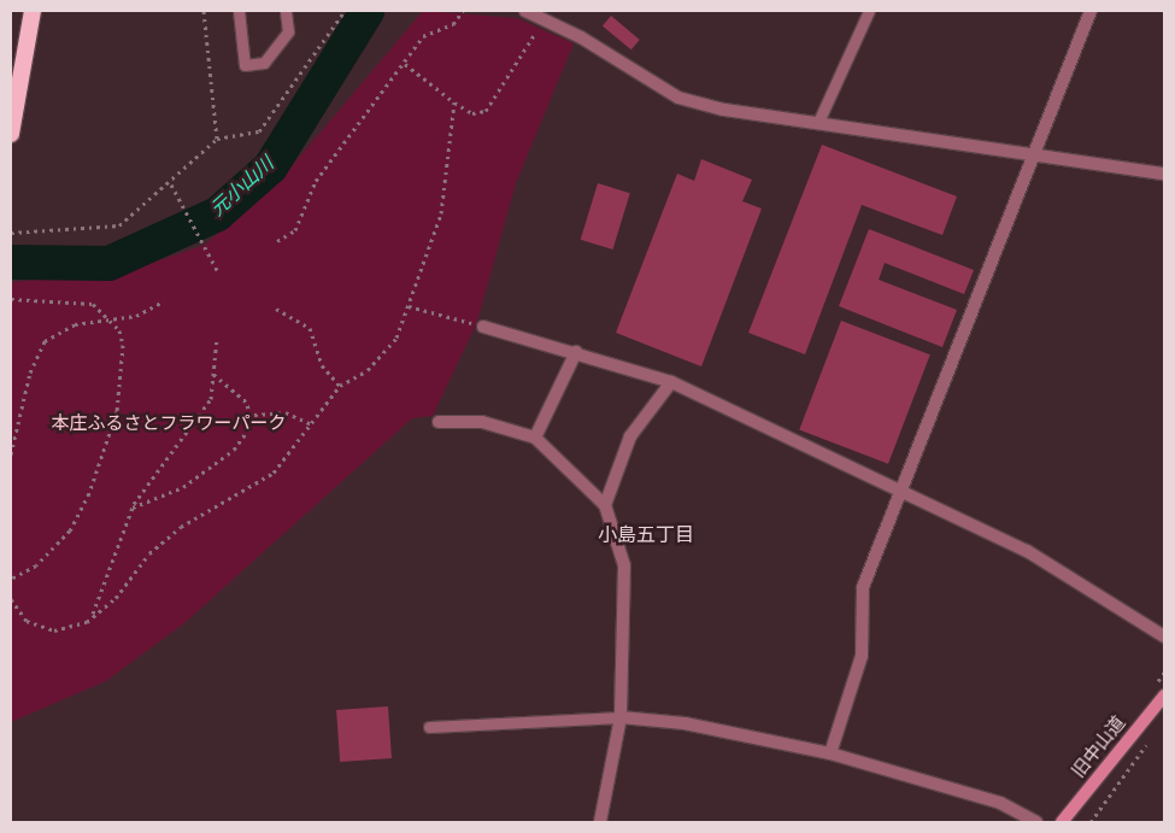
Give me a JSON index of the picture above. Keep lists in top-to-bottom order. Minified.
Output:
{"streets":{"main road":["旧中山道"]},"districts":["小島五丁目"],"water":["元小山川"],"parks":["本庄ふるさとフラワーパーク"]}
